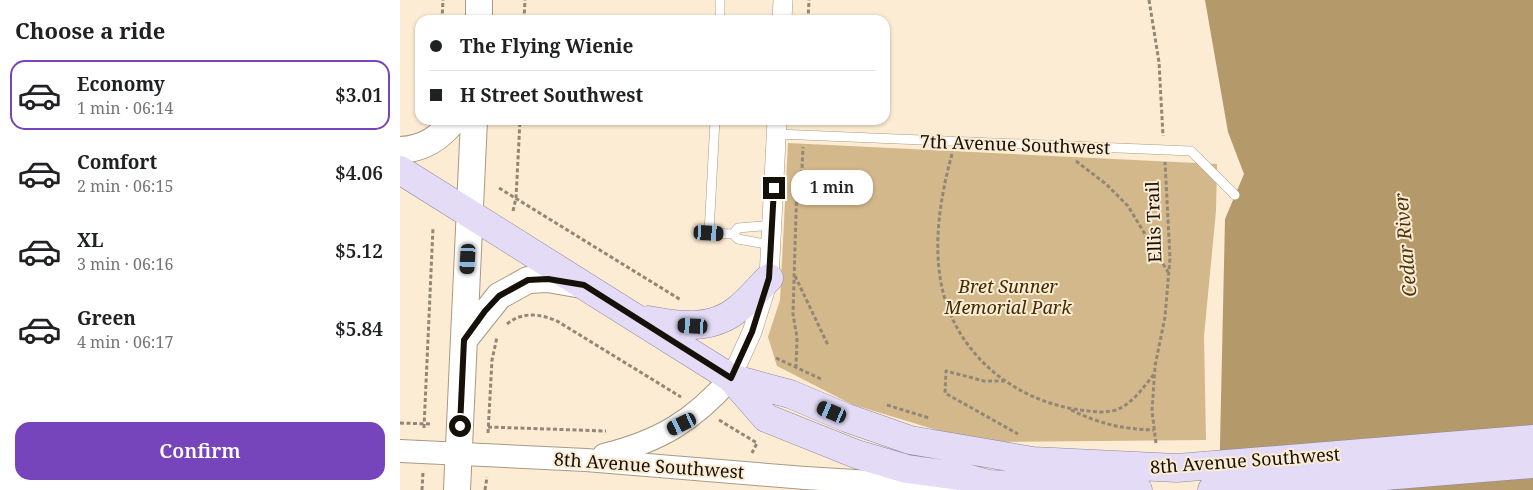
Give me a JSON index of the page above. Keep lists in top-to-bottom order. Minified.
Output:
{"streets":{"main road":["8th Avenue Southwest"],"lane":["7th Avenue Southwest"],"path":["Ellis Trail"]},"crossings":[["7th Avenue Southwest","Ellis Trail"]],"water":["Cedar River"],"parks":["Bret Sunner Memorial Park"],"page":{"heading":"Choose a ride","banner":["The Flying Wienie","H Street Southwest"],"list":[{"name":"Economy","note":"1 min · 06:14","value":"$3.01"},{"name":"Comfort","note":"2 min · 06:15","value":"$4.06"},{"name":"XL","note":"3 min · 06:16","value":"$5.12"},{"name":"Green","note":"4 min · 06:17","value":"$5.84"}],"bubble":"1 min","buttons":"Confirm"}}
